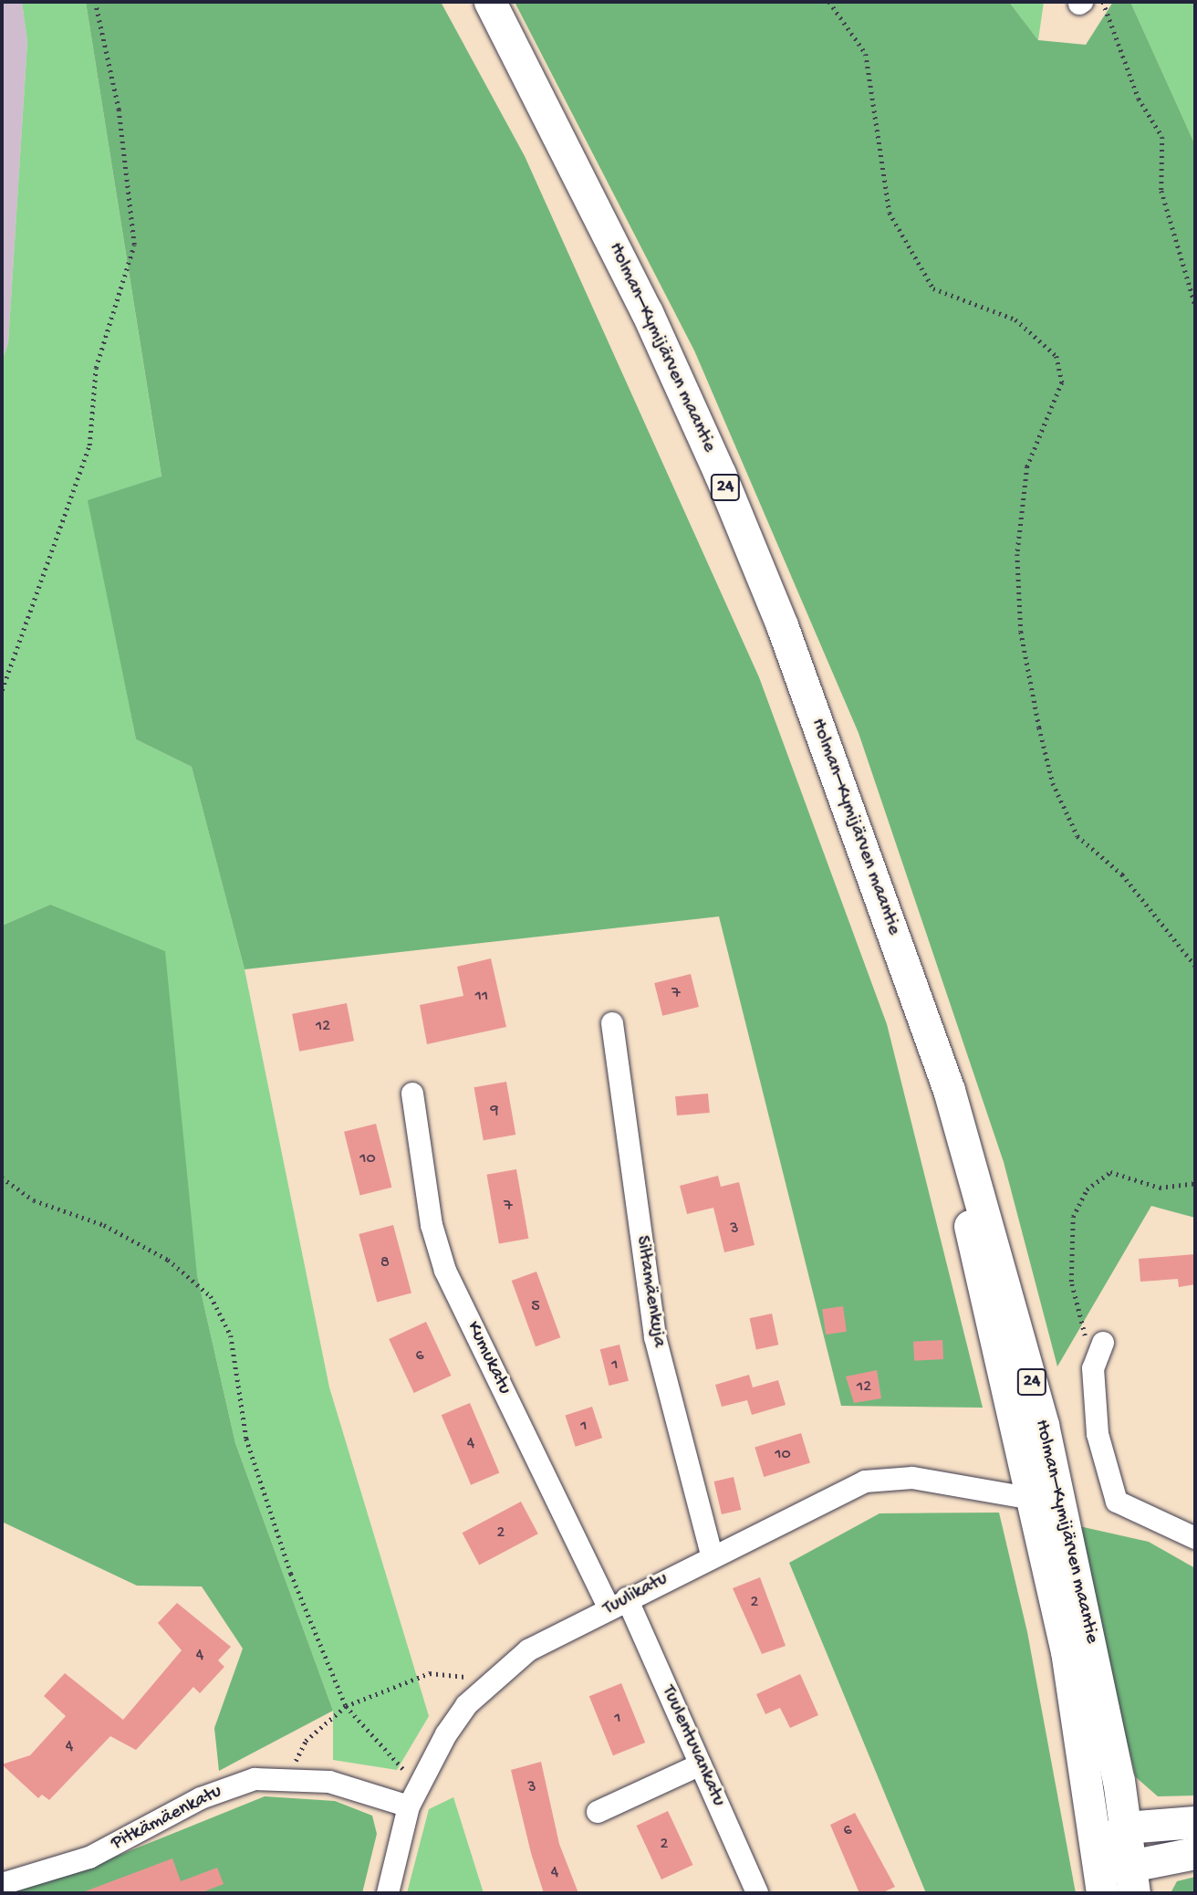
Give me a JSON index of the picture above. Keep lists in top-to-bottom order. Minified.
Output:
{"streets":{"highway":["Holman–Kymijärven maantie","24"],"street":["Siltamäenkuja","Kumukatu","Tuulikatu","Tuulentuvankatu","Pitkämäenkatu"]},"crossings":[["Siltamäenkuja","Tuulikatu"],["Kumukatu","Tuulikatu"],["Kumukatu","Tuulentuvankatu"],["Tuulikatu","Tuulentuvankatu"],["Tuulikatu","Pitkämäenkatu"]],"house_numbers":["7","11","12","9","10","7","3","8","5","6","1","12","1","4","10","2","2","4","1","4","3","6","2","4"]}
